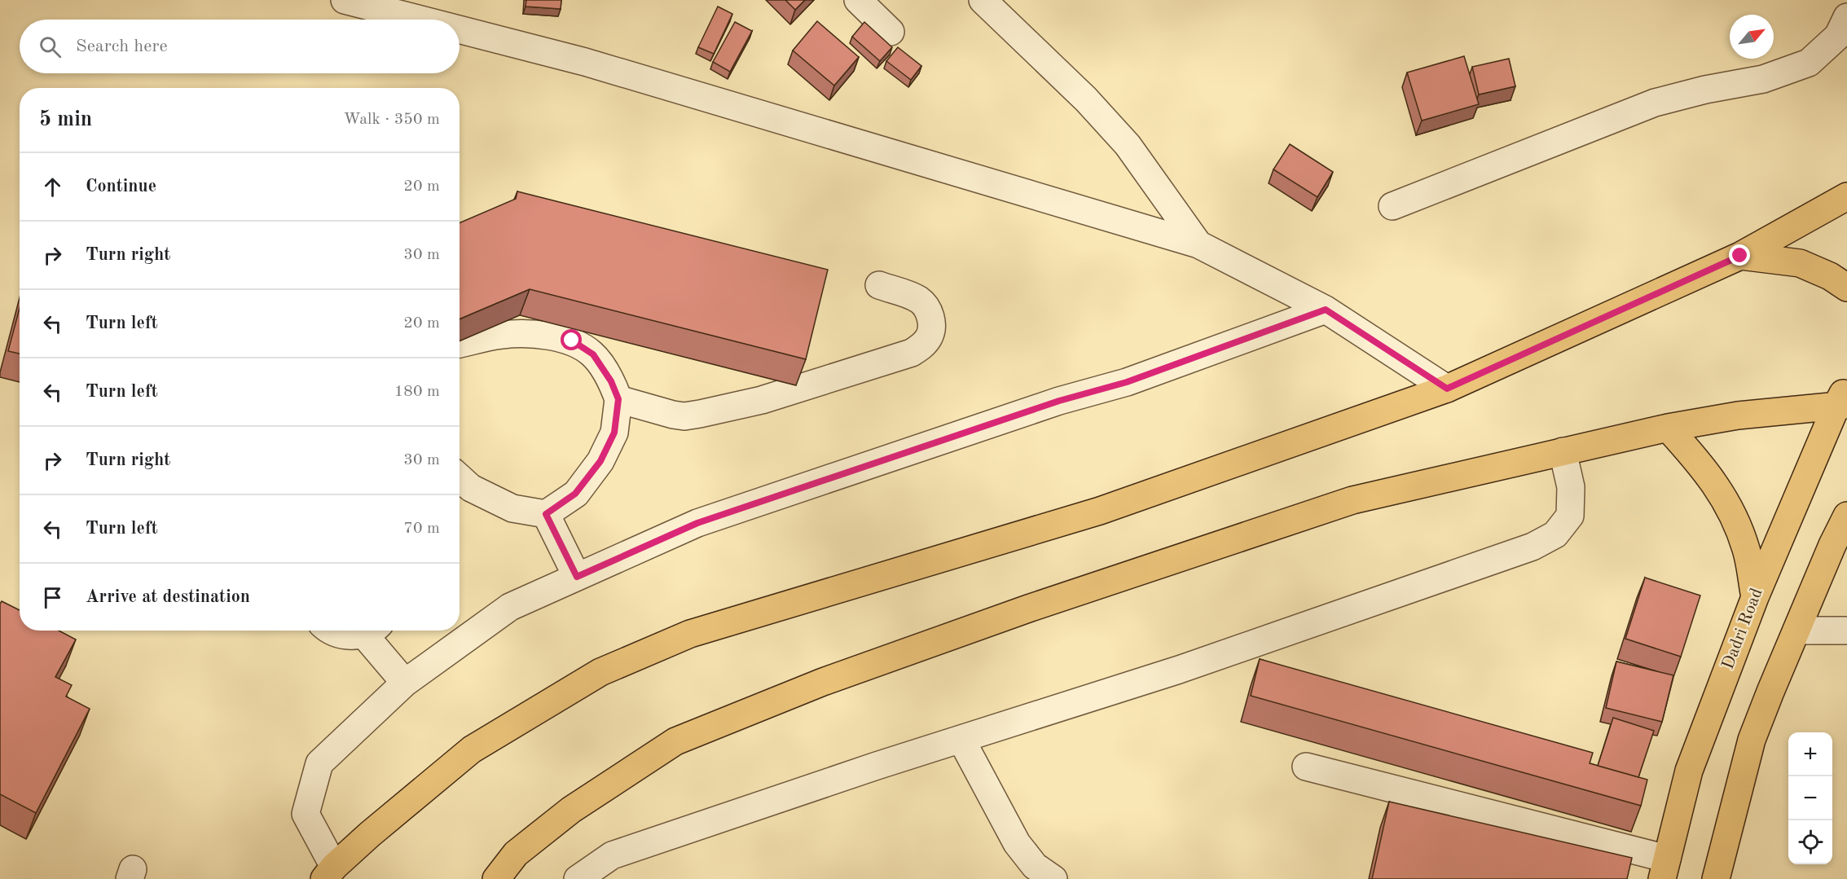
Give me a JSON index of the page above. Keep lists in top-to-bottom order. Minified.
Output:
{"streets":{"main road":["Dadri Road"]},"north":"top right","page":{"search":"Search here","heading":["5 min","Walk · 350 m"],"list":[["Continue","20 m"],["Turn right","30 m"],["Turn left","20 m"],["Turn left","180 m"],["Turn right","30 m"],["Turn left","70 m"],"Arrive at destination"],"map_buttons":["+","−"]}}
